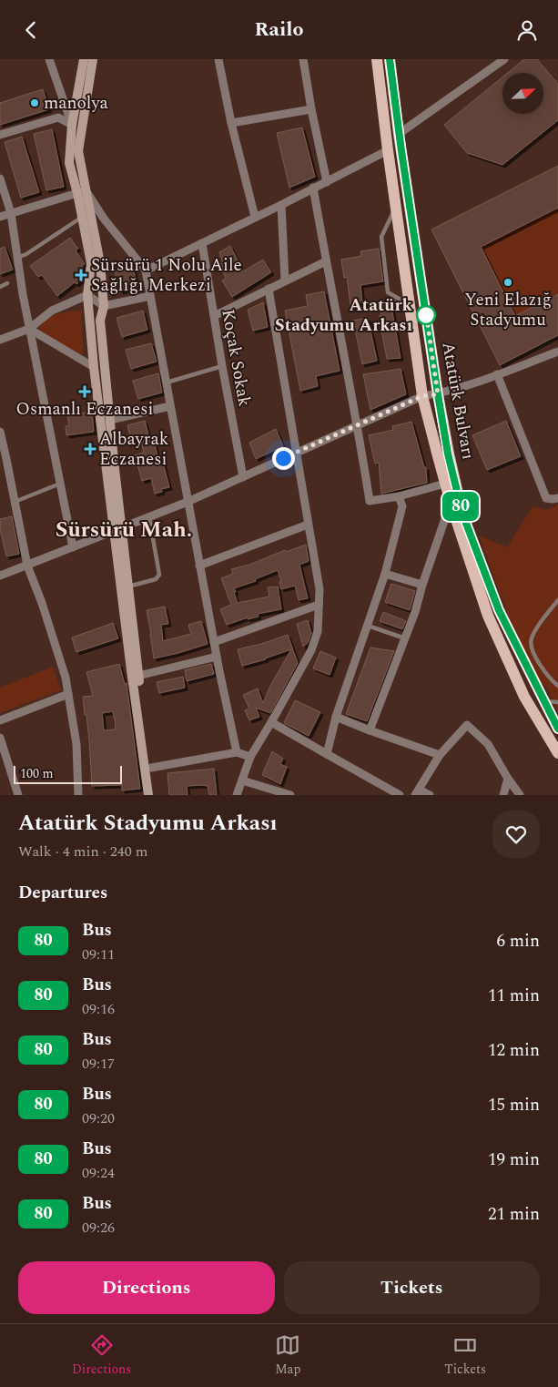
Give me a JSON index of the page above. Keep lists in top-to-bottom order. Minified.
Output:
{"streets":{"main road":["Atatürk Bulvarı"],"street":["Koçak Sokak"]},"districts":["Sürsürü Mah."],"places":{"other":["manolya","Yeni Elazığ Stadyumu","Atatürk Stadyumu Arkası"],"health":["Sürsürü 1 Nolu Aile Sağlığı Merkezi","Osmanlı Eczanesi","Albayrak Eczanesi"]},"lines":["bus line 80"],"scale_bar":"100 m","north":"top right","page":{"header":"Railo","on_map":"80","scale":"100 m","heading":[["Atatürk Stadyumu Arkası","Walk · 4 min · 240 m"],"Departures"],"list":[{"mark":"80","name":"Bus","note":"09:11","value":"6 min"},{"mark":"80","name":"Bus","note":"09:16","value":"11 min"},{"mark":"80","name":"Bus","note":"09:17","value":"12 min"},{"mark":"80","name":"Bus","note":"09:20","value":"15 min"},{"mark":"80","name":"Bus","note":"09:24","value":"19 min"},{"mark":"80","name":"Bus","note":"09:26","value":"21 min"}],"buttons":["Directions","Tickets"],"tabs":["Directions","Map","Tickets"]}}
